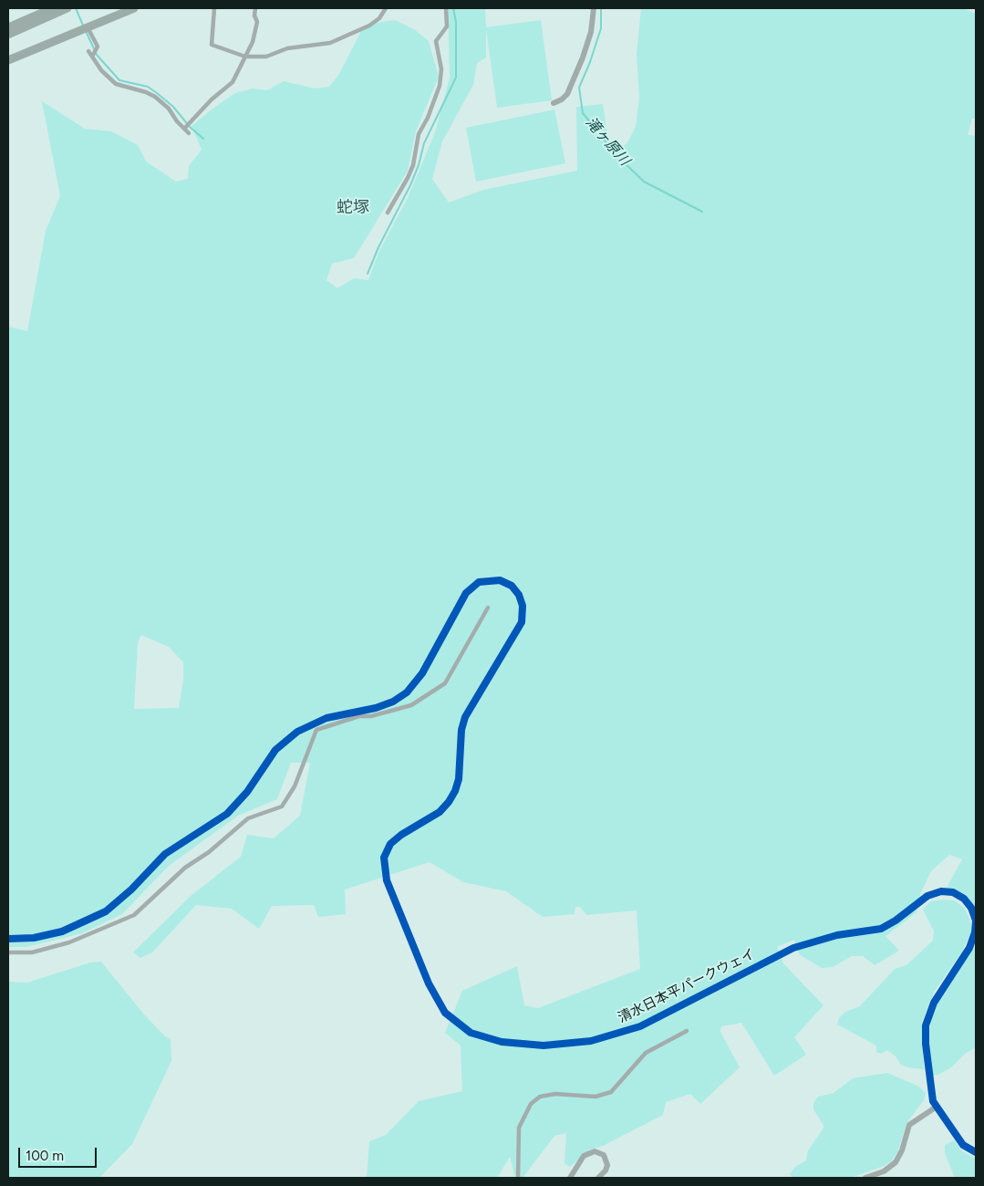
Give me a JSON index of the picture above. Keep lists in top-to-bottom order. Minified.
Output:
{"streets":{"street":["清水日本平パークウェイ"]},"districts":["蛇塚"],"water":["滝ヶ原川"],"scale_bar":"100 m"}
